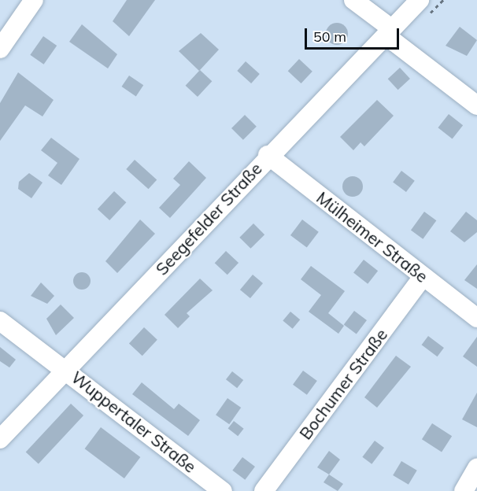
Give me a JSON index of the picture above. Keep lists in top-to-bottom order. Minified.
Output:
{"streets":{"street":["Seegefelder Straße","Mülheimer Straße","Bochumer Straße","Wuppertaler Straße"]},"crossings":[["Seegefelder Straße","Mülheimer Straße"],["Seegefelder Straße","Wuppertaler Straße"],["Mülheimer Straße","Bochumer Straße"]],"scale_bar":"50 m"}
